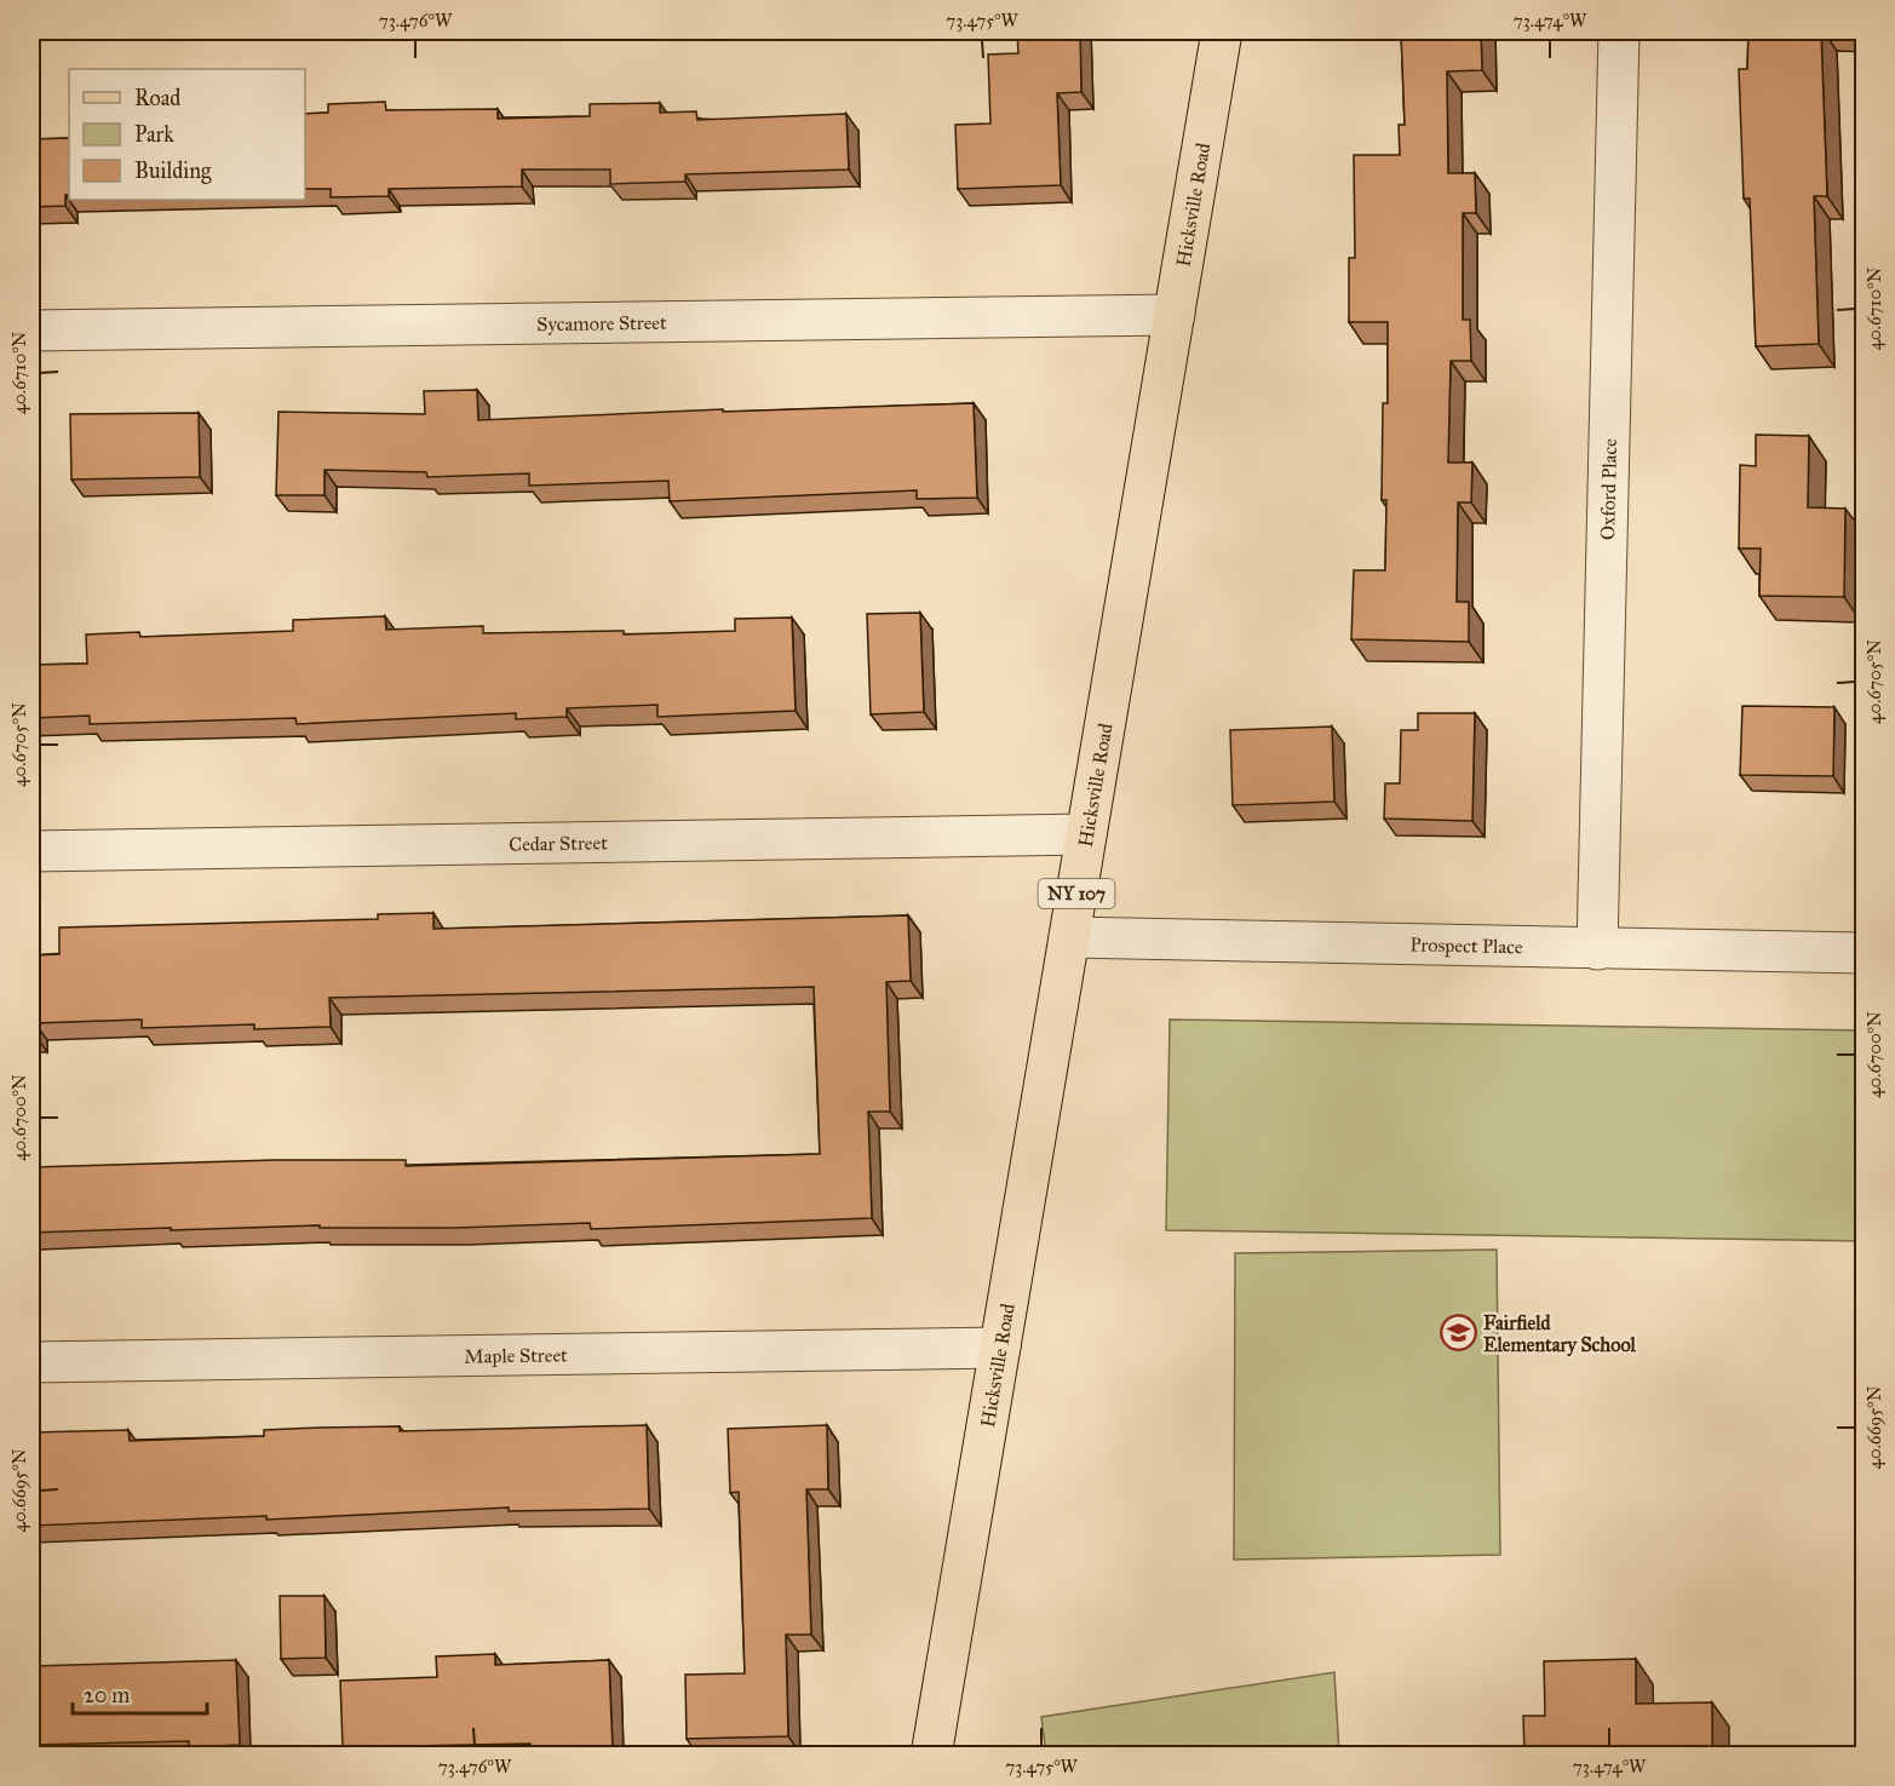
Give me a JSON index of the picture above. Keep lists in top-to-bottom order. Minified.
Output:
{"streets":{"main road":["Hicksville Road","NY 107"],"street":["Sycamore Street","Oxford Place","Cedar Street","Prospect Place","Maple Street"]},"crossings":[["Hicksville Road","Sycamore Street"],["Hicksville Road","Cedar Street"],["Hicksville Road","Prospect Place"],["Hicksville Road","Maple Street"],["Oxford Place","Prospect Place"]],"places":{"school or university":["Fairfield Elementary School"]},"legend":["Road","Park","Building"],"scale_bar":"20 m","coordinates":["73.476°W","73.475°W","73.474°W","40.6710°N","40.6705°N","40.6700°N","40.6695°N"]}
